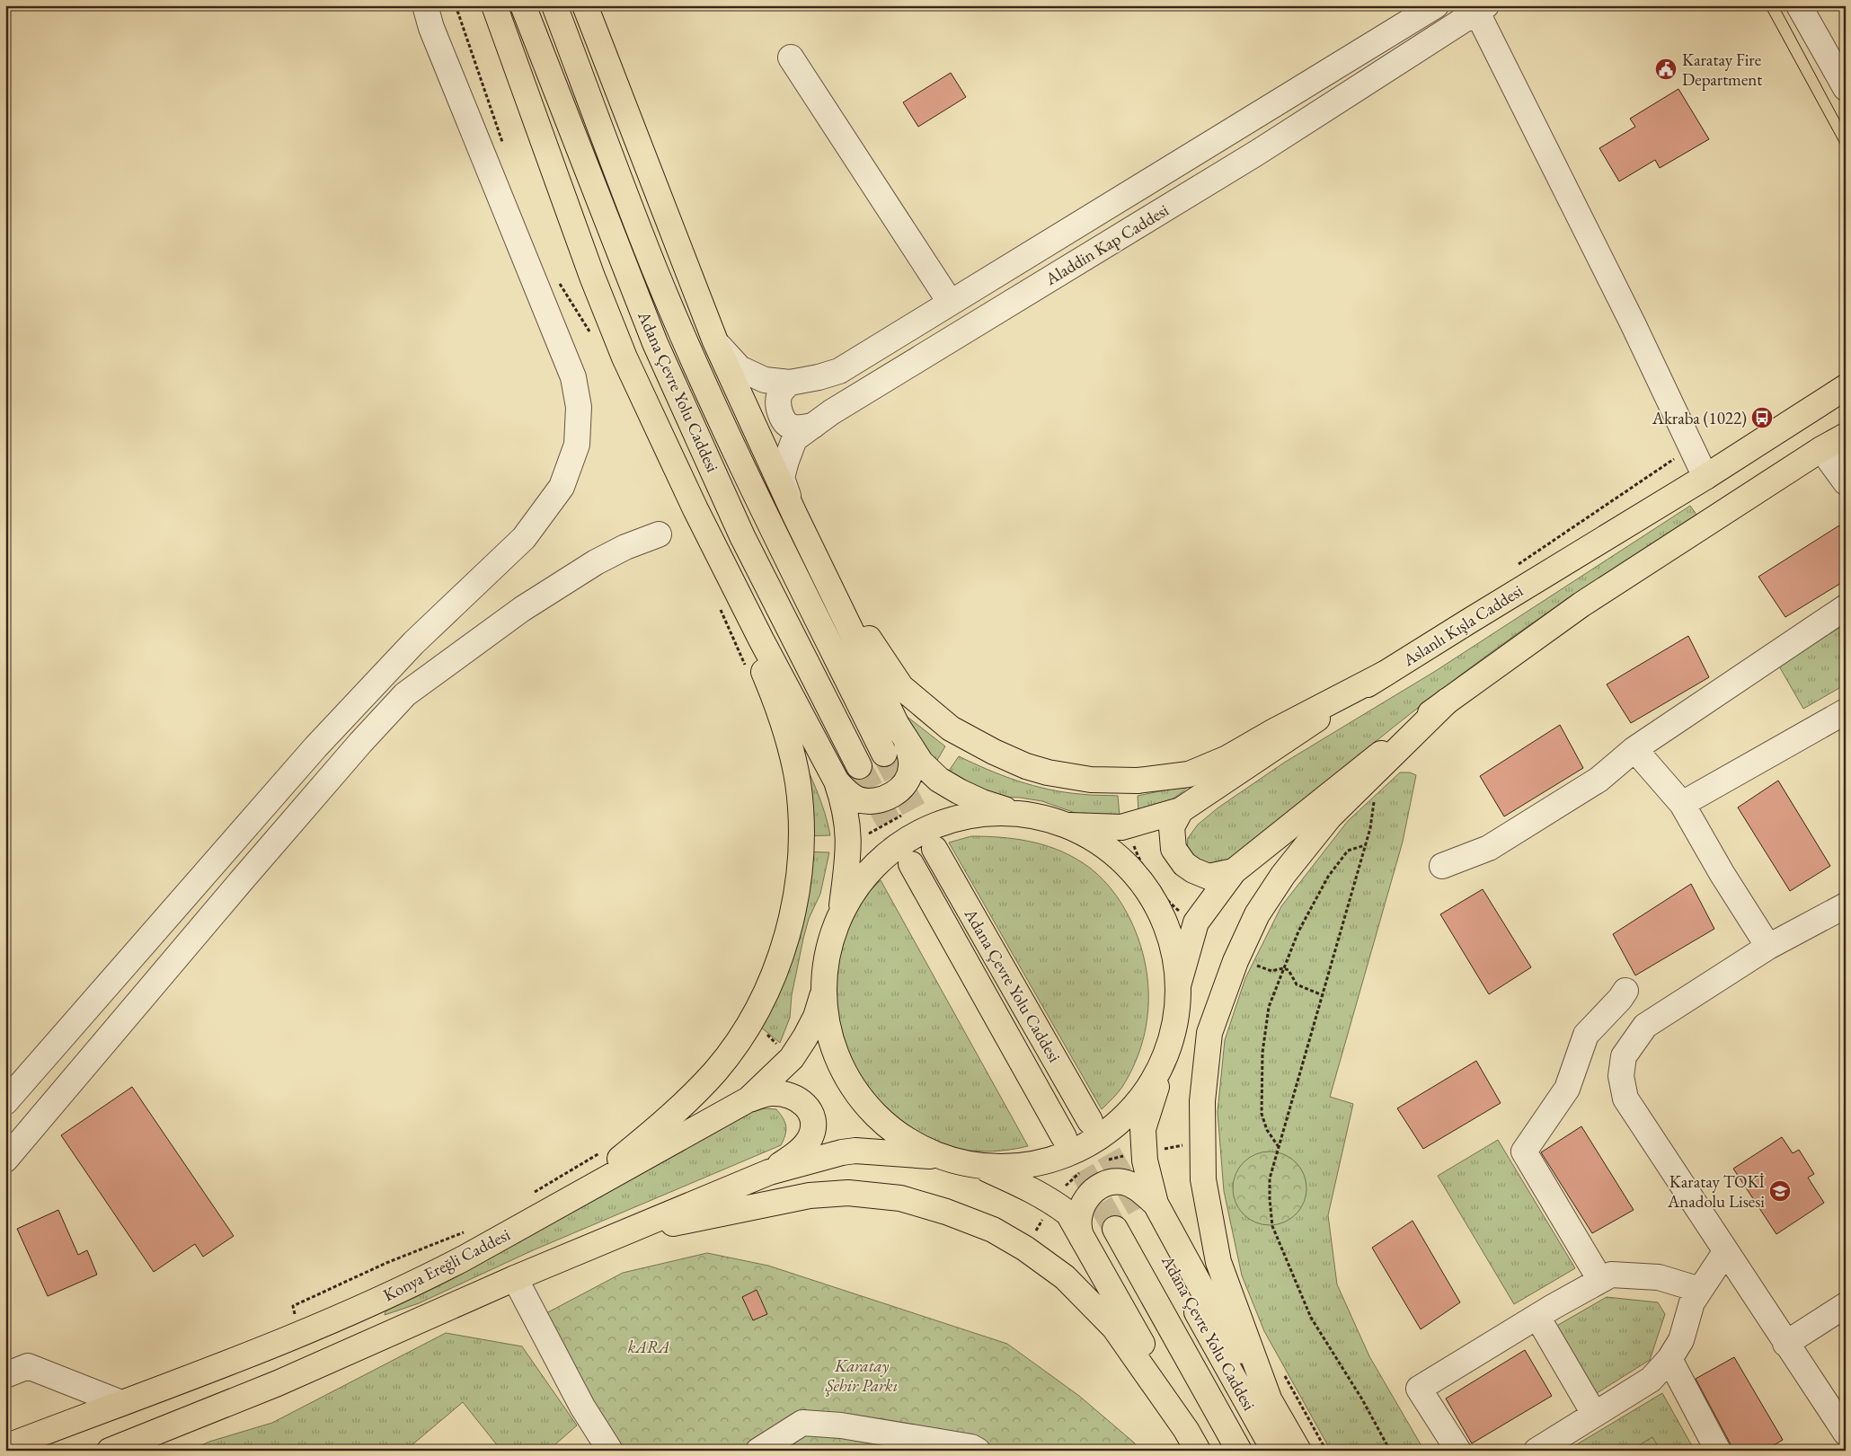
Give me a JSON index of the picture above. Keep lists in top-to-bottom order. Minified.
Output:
{"streets":{"main road":["Adana Çevre Yolu Caddesi","Aslanlı Kışla Caddesi","Konya Ereğli Caddesi"],"street":["Aladdin Kap Caddesi"]},"parks":["kARA","Karatay Şehir Parkı"],"places":{"public building":["Karatay Fire Department"],"bus stop":["Akraba (1022)"],"school or university":["Karatay TOKİ Anadolu Lisesi"]}}
